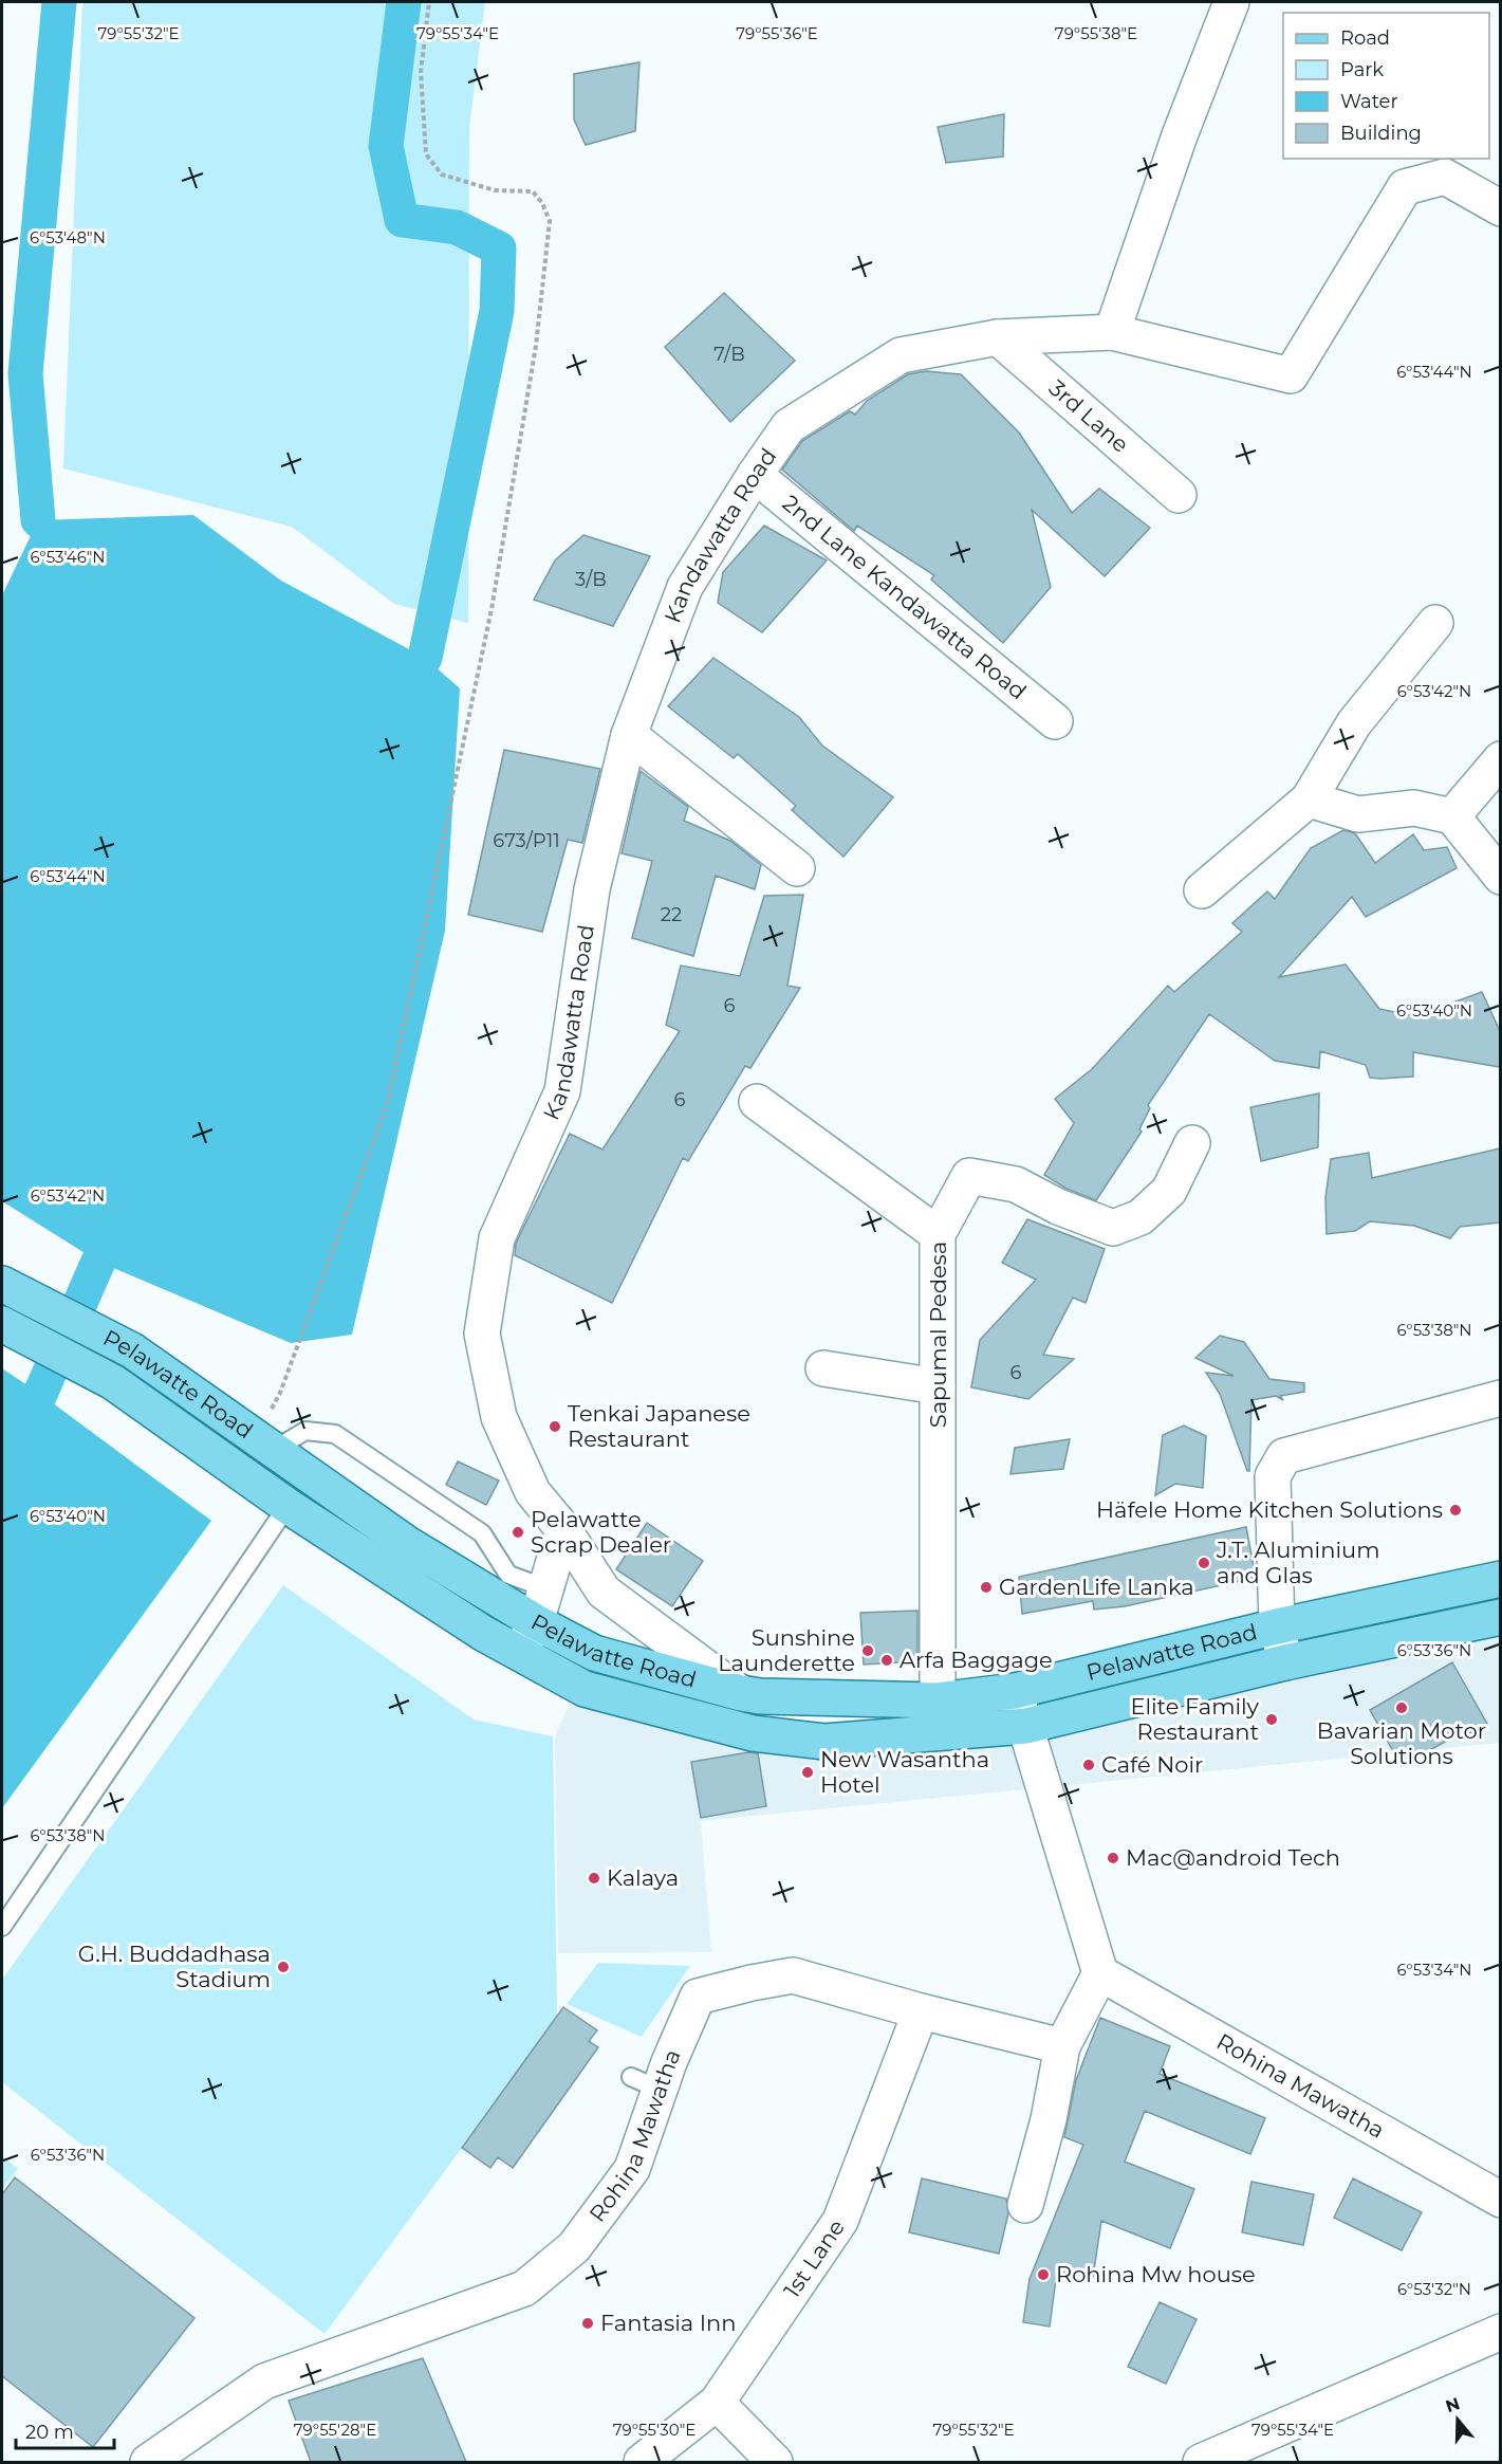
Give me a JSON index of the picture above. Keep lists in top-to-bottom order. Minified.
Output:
{"streets":{"main road":["Pelawatte Road"],"street":["3rd Lane","Kandawatta Road","2nd Lane Kandawatta Road","Sapumal Pedesa","Rohina Mawatha","1st Lane"]},"crossings":[["3rd Lane","Kandawatta Road"],["Kandawatta Road","2nd Lane Kandawatta Road"],["Kandawatta Road","Pelawatte Road"],["Sapumal Pedesa","Pelawatte Road"],["Rohina Mawatha","1st Lane"]],"places":["Tenkai Japanese Restaurant","Häfele Home Kitchen Solutions","Pelawatte Scrap Dealer","J.T. Aluminium and Glas","GardenLife Lanka","Sunshine Launderette","Arfa Baggage","Bavarian Motor Solutions","Elite Family Restaurant","Café Noir","New Wasantha Hotel","Mac@android Tech","Kalaya","G.H. Buddadhasa Stadium","Rohina Mw house","Fantasia Inn"],"house_numbers":["7/B","3/B","673/P11","22","6","6","6"],"legend":["Road","Park","Water","Building"],"scale_bar":"20 m","north":"top","coordinates":["79°55'32\"E","79°55'34\"E","79°55'38\"E","79°55'36\"E","6°53'48\"N","6°53'44\"N","6°53'46\"N","6°53'42\"N","6°53'40\"N","6°53'38\"N","6°53'36\"N","6°53'34\"N","6°53'32\"N","79°55'28\"E","79°55'30\"E"]}
